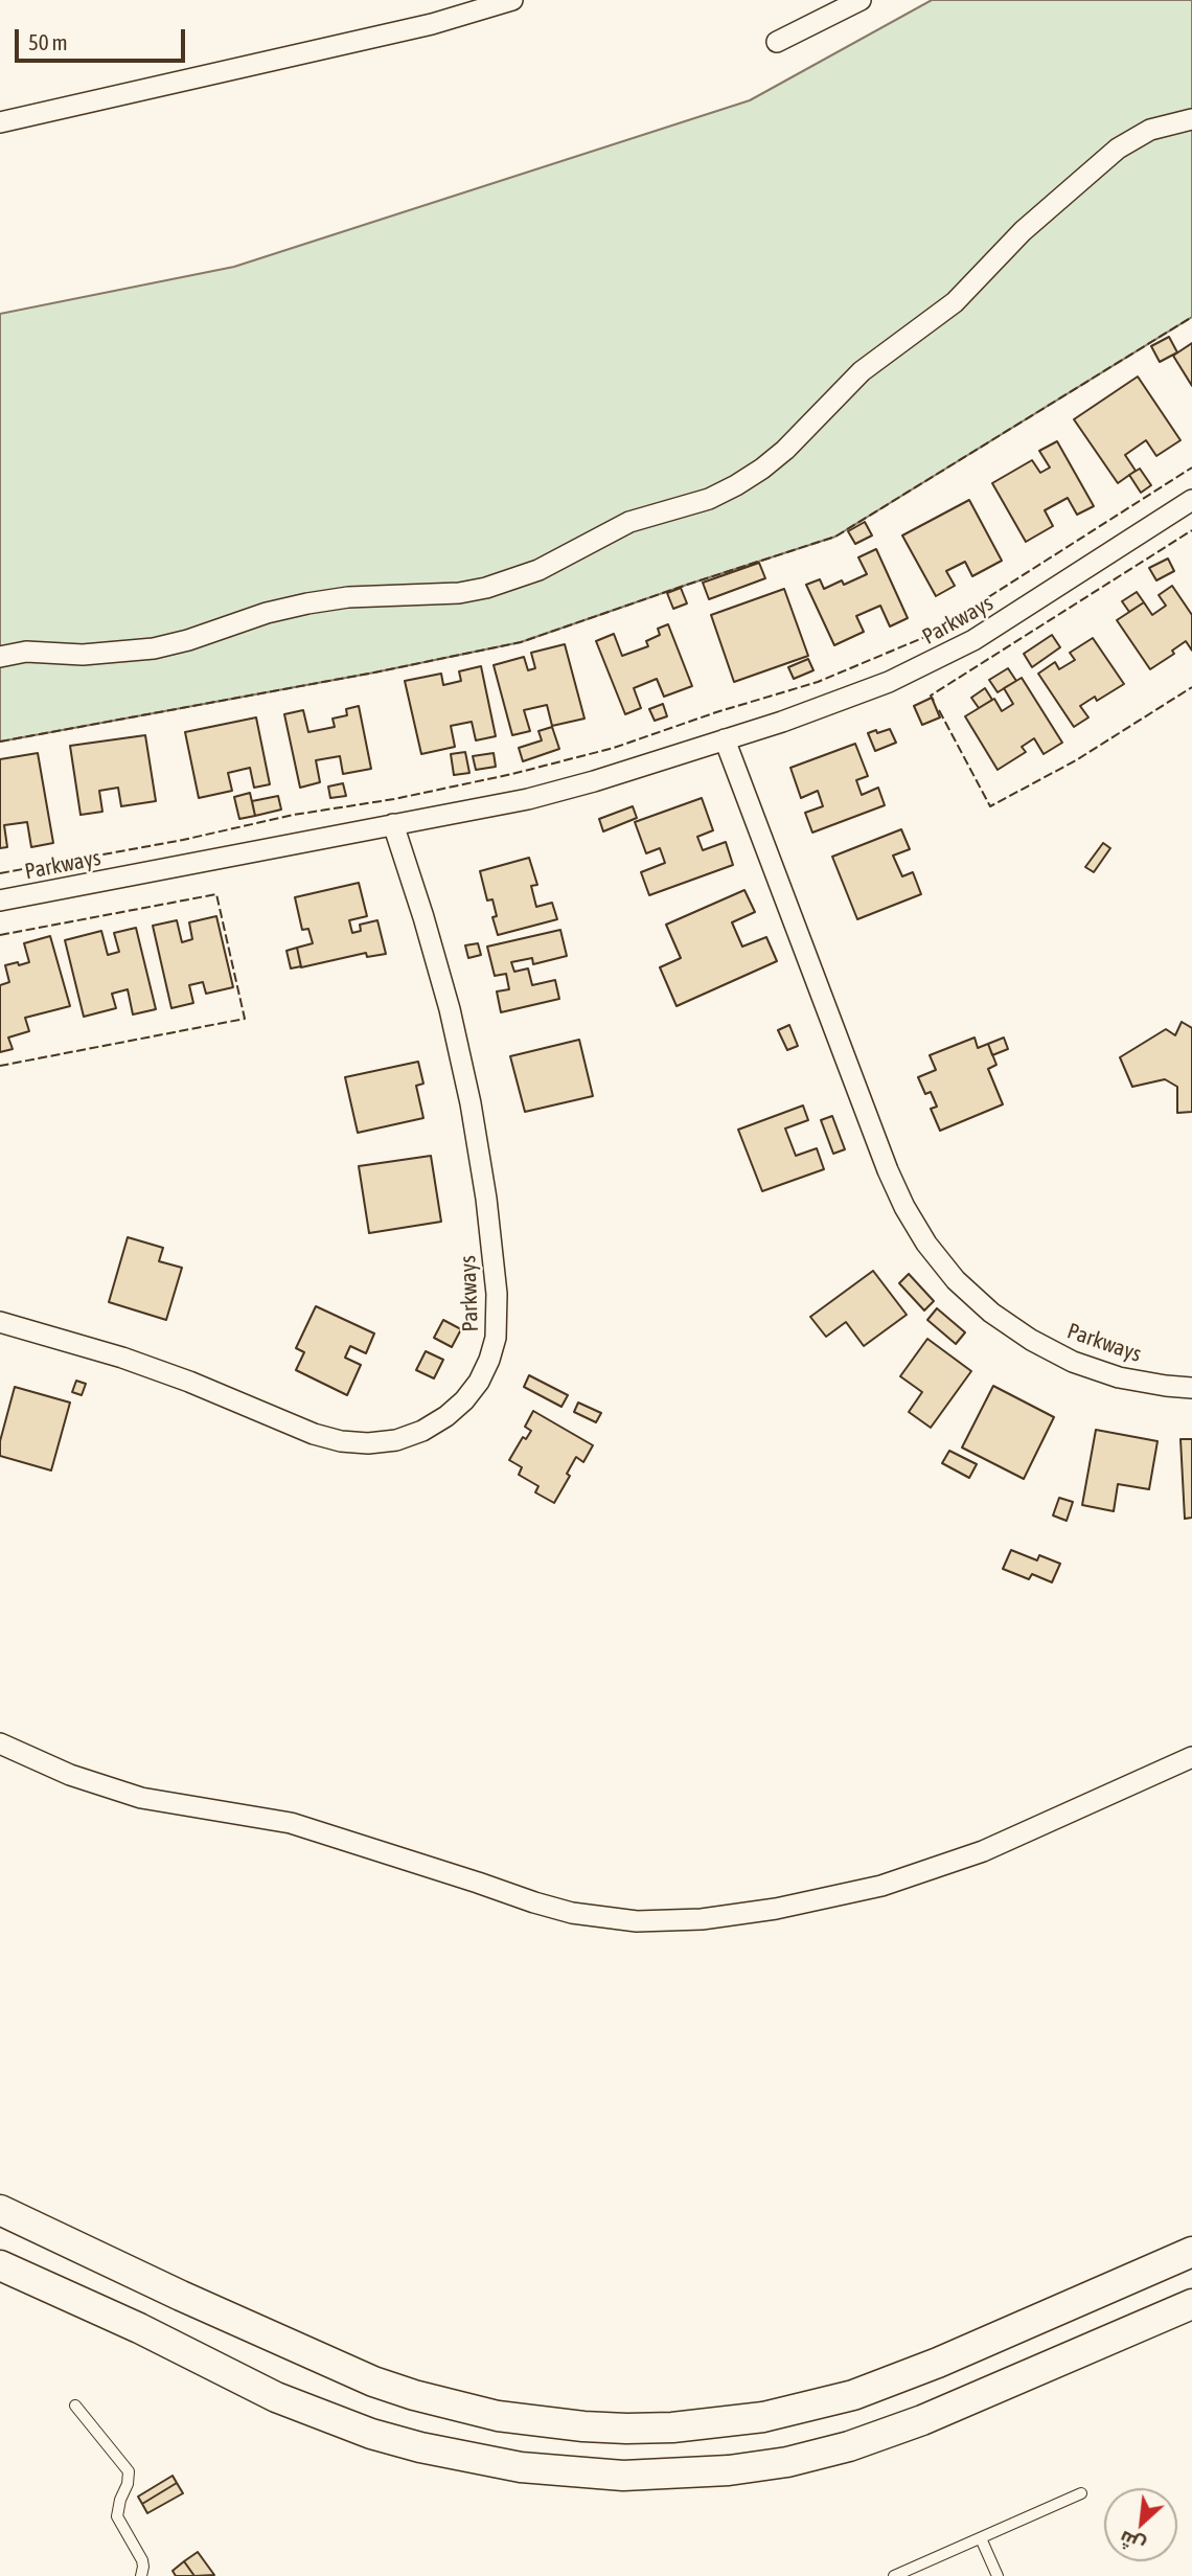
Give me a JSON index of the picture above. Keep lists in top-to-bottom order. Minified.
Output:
{"streets":{"street":["Parkways"]},"scale_bar":"50 m","north":"bottom left"}
